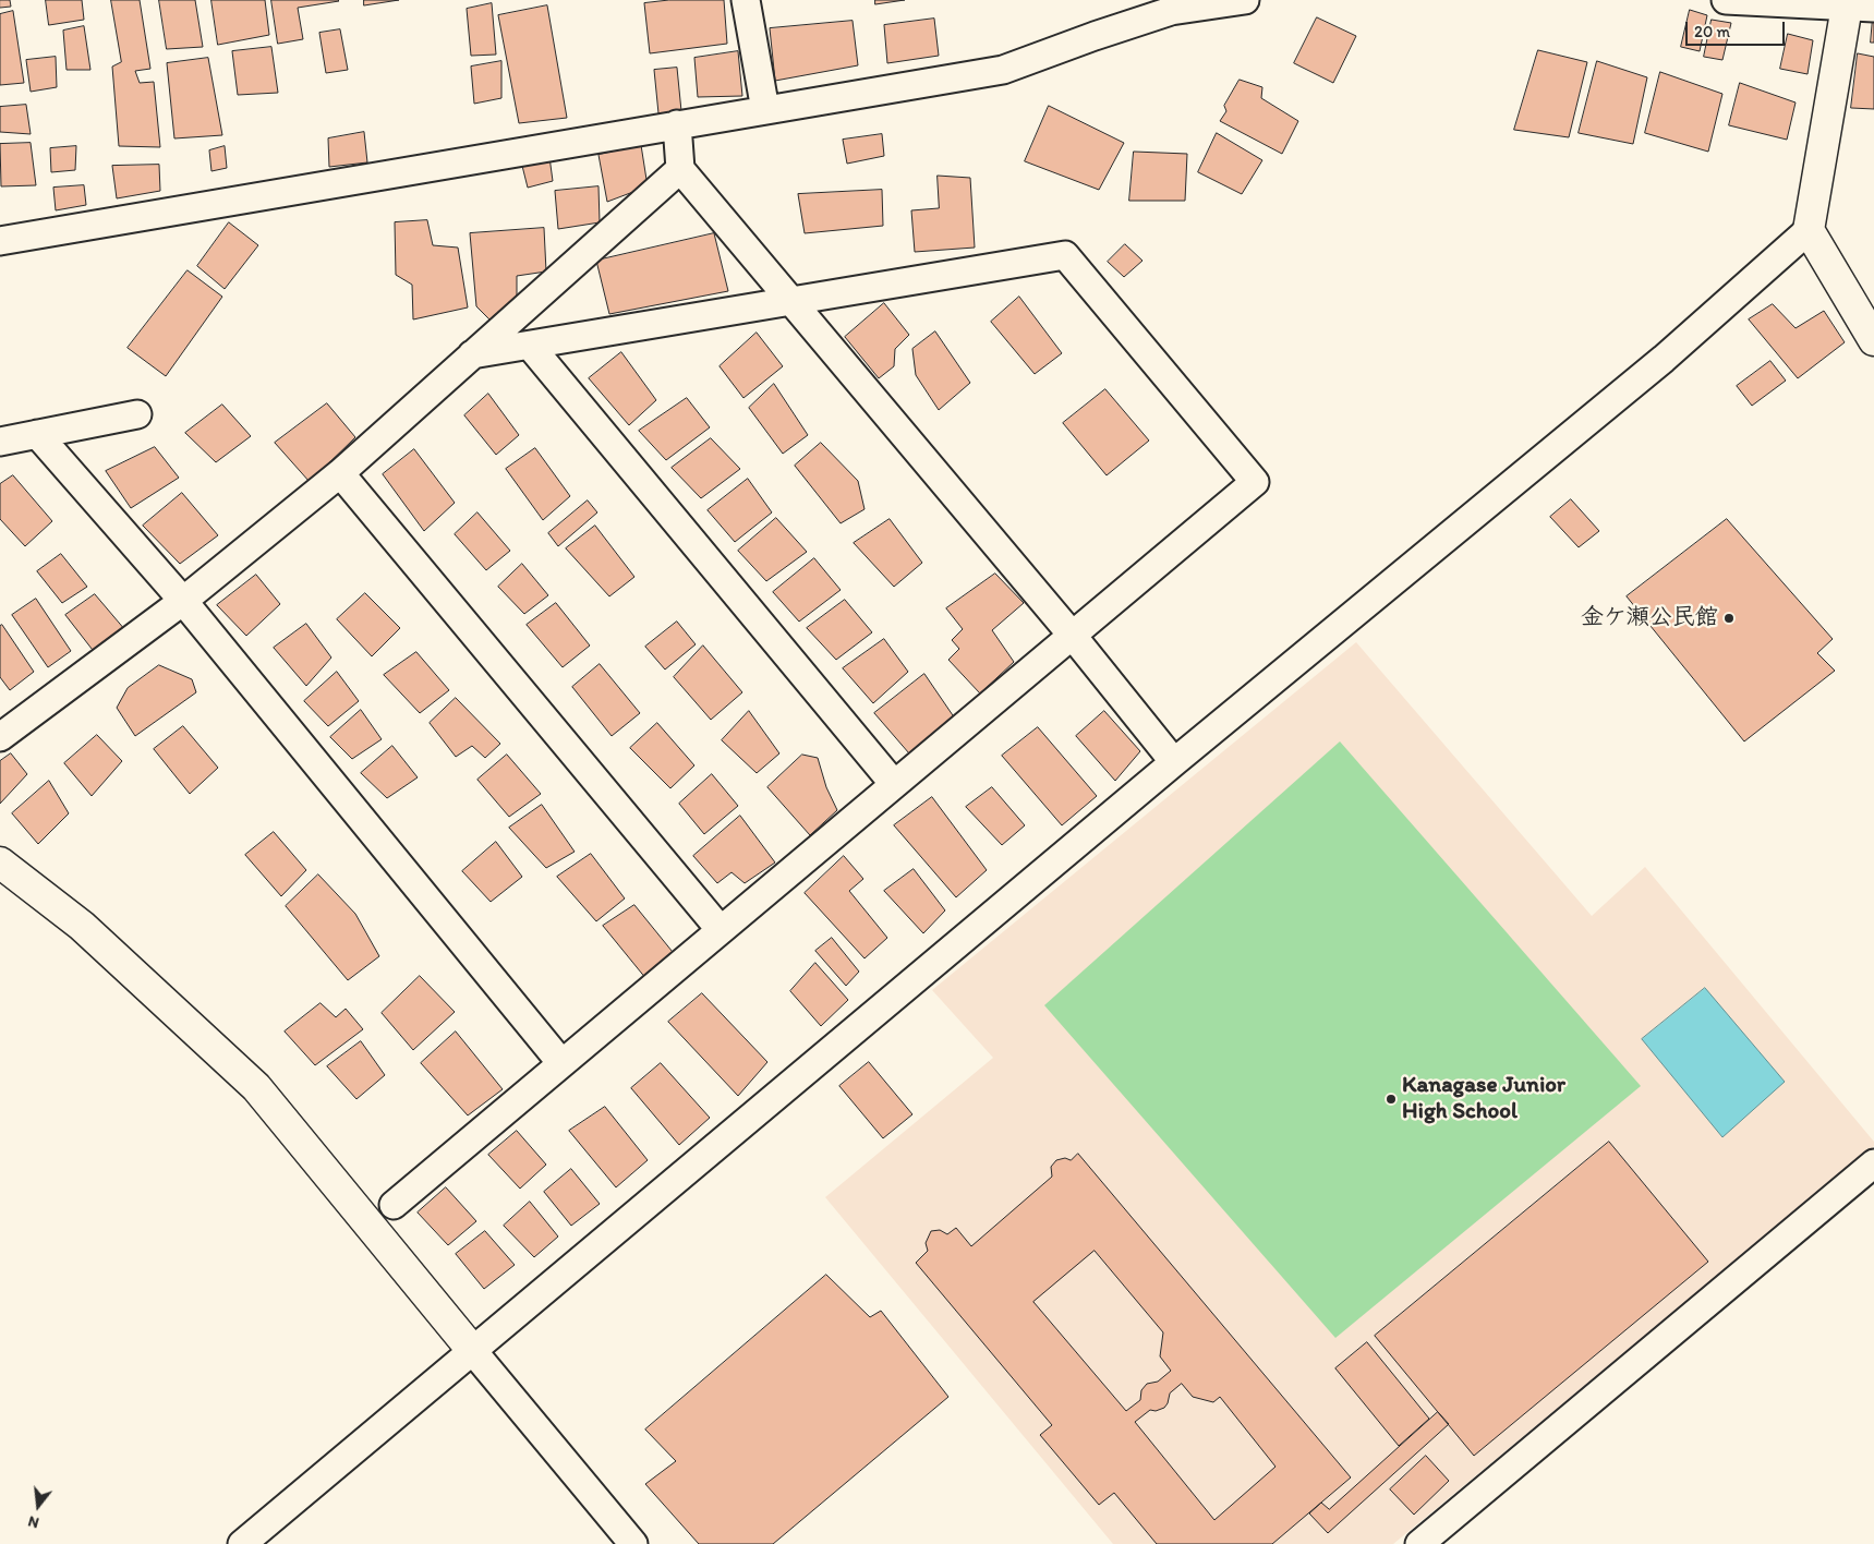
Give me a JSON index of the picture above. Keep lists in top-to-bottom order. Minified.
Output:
{"places":["金ケ瀬公民館","Kanagase Junior High School"],"scale_bar":"20 m","north":"bottom"}
